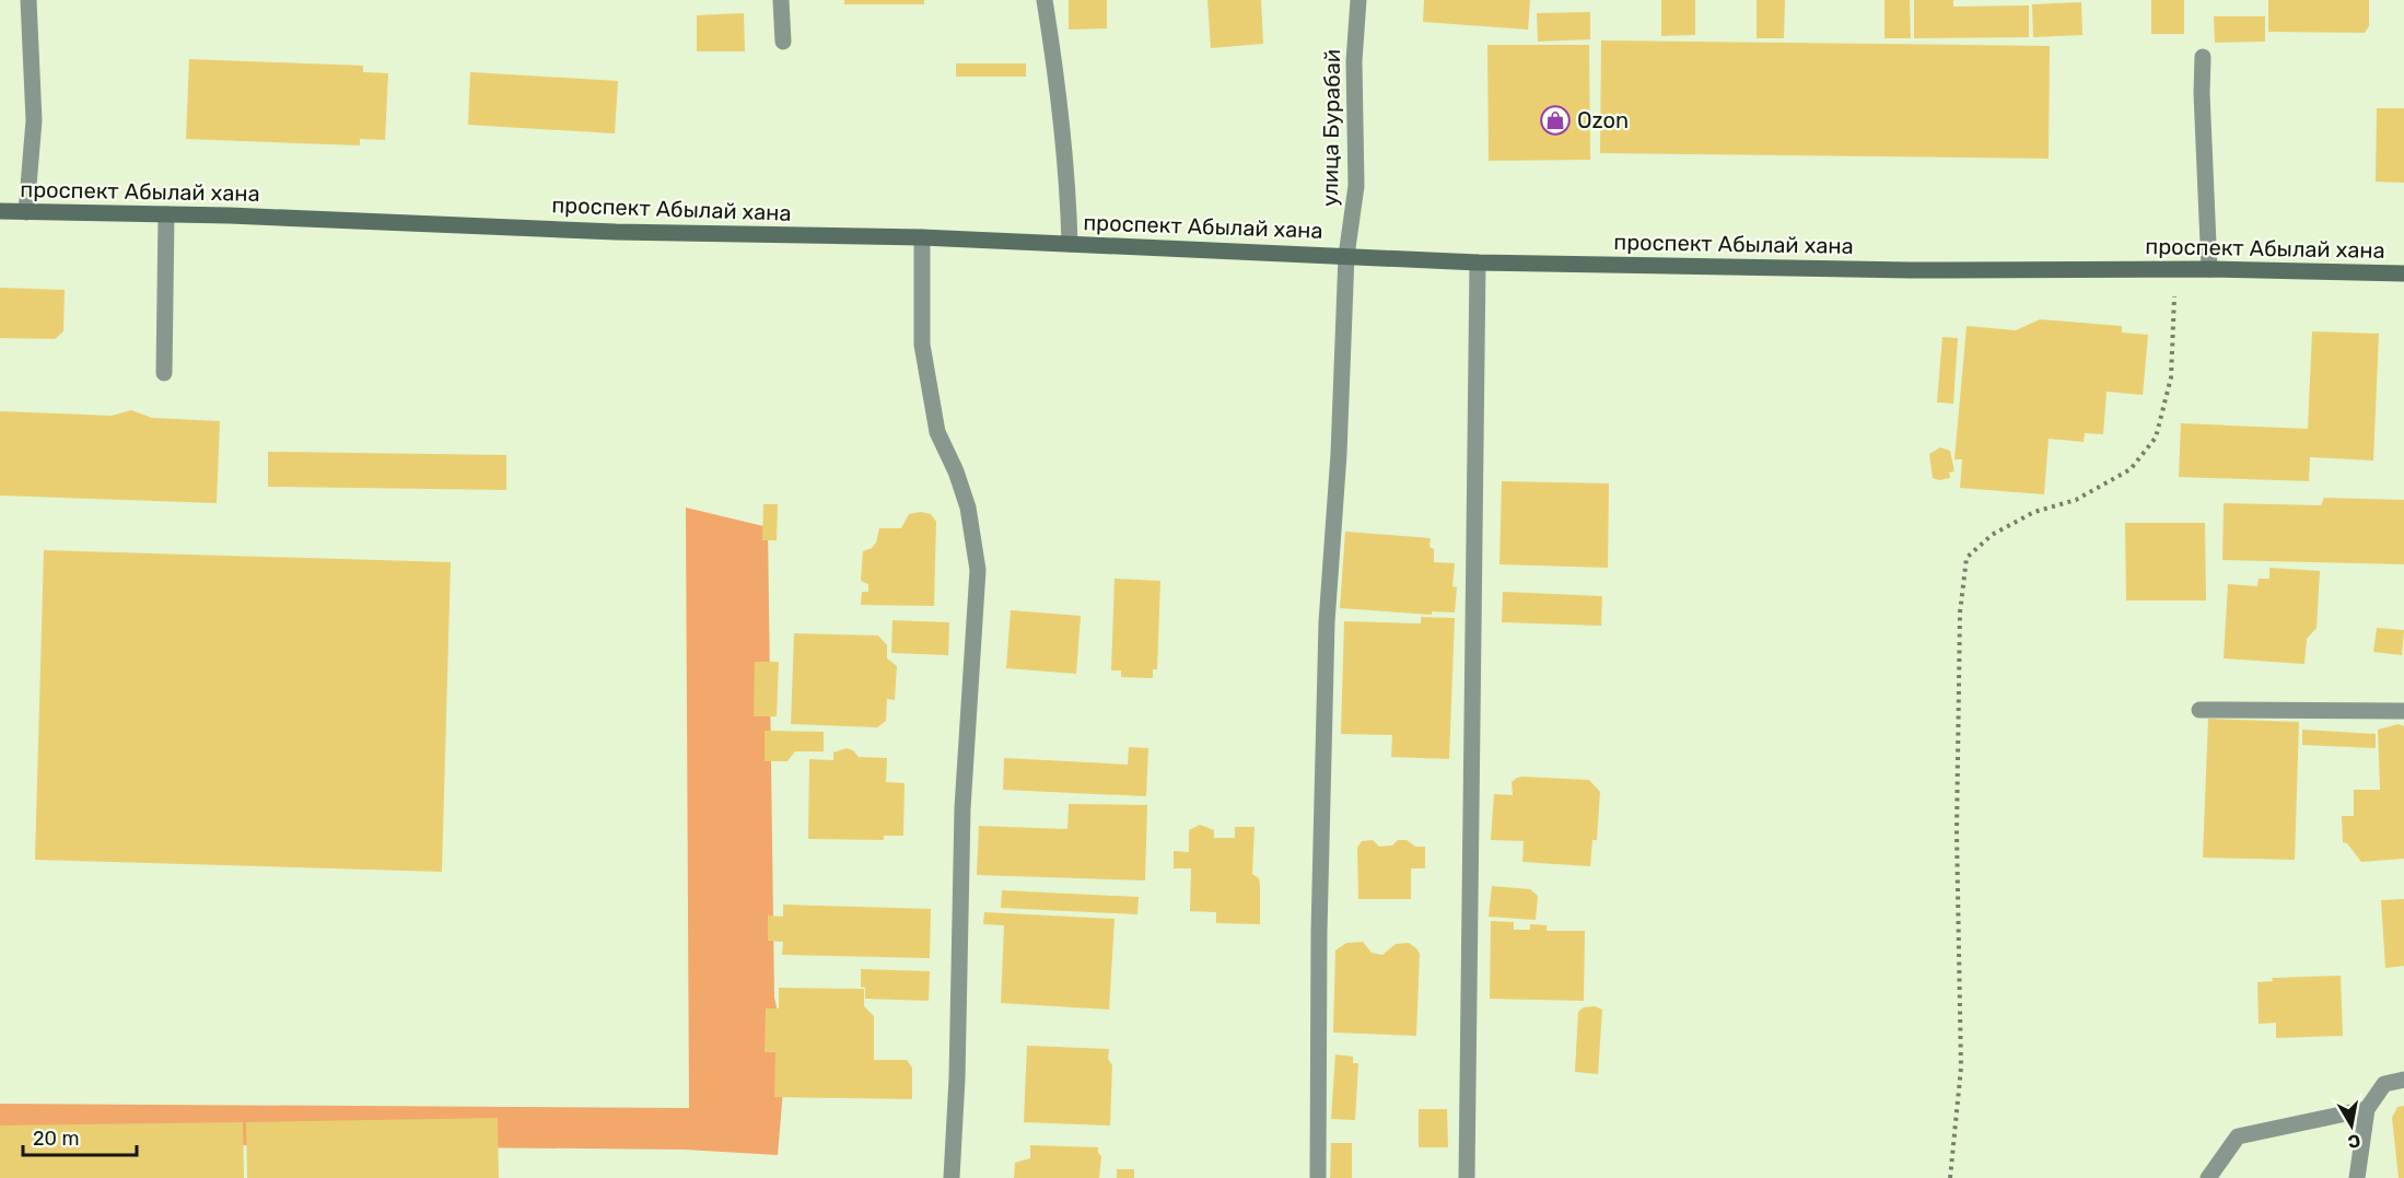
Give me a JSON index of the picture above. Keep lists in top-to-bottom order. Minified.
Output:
{"streets":{"main road":["проспект Абылай хана"],"street":["улица Бурабай"]},"crossings":[["улица Бурабай","проспект Абылай хана"]],"places":{"shop":["Ozon"]},"scale_bar":"20 m","north":"bottom"}
